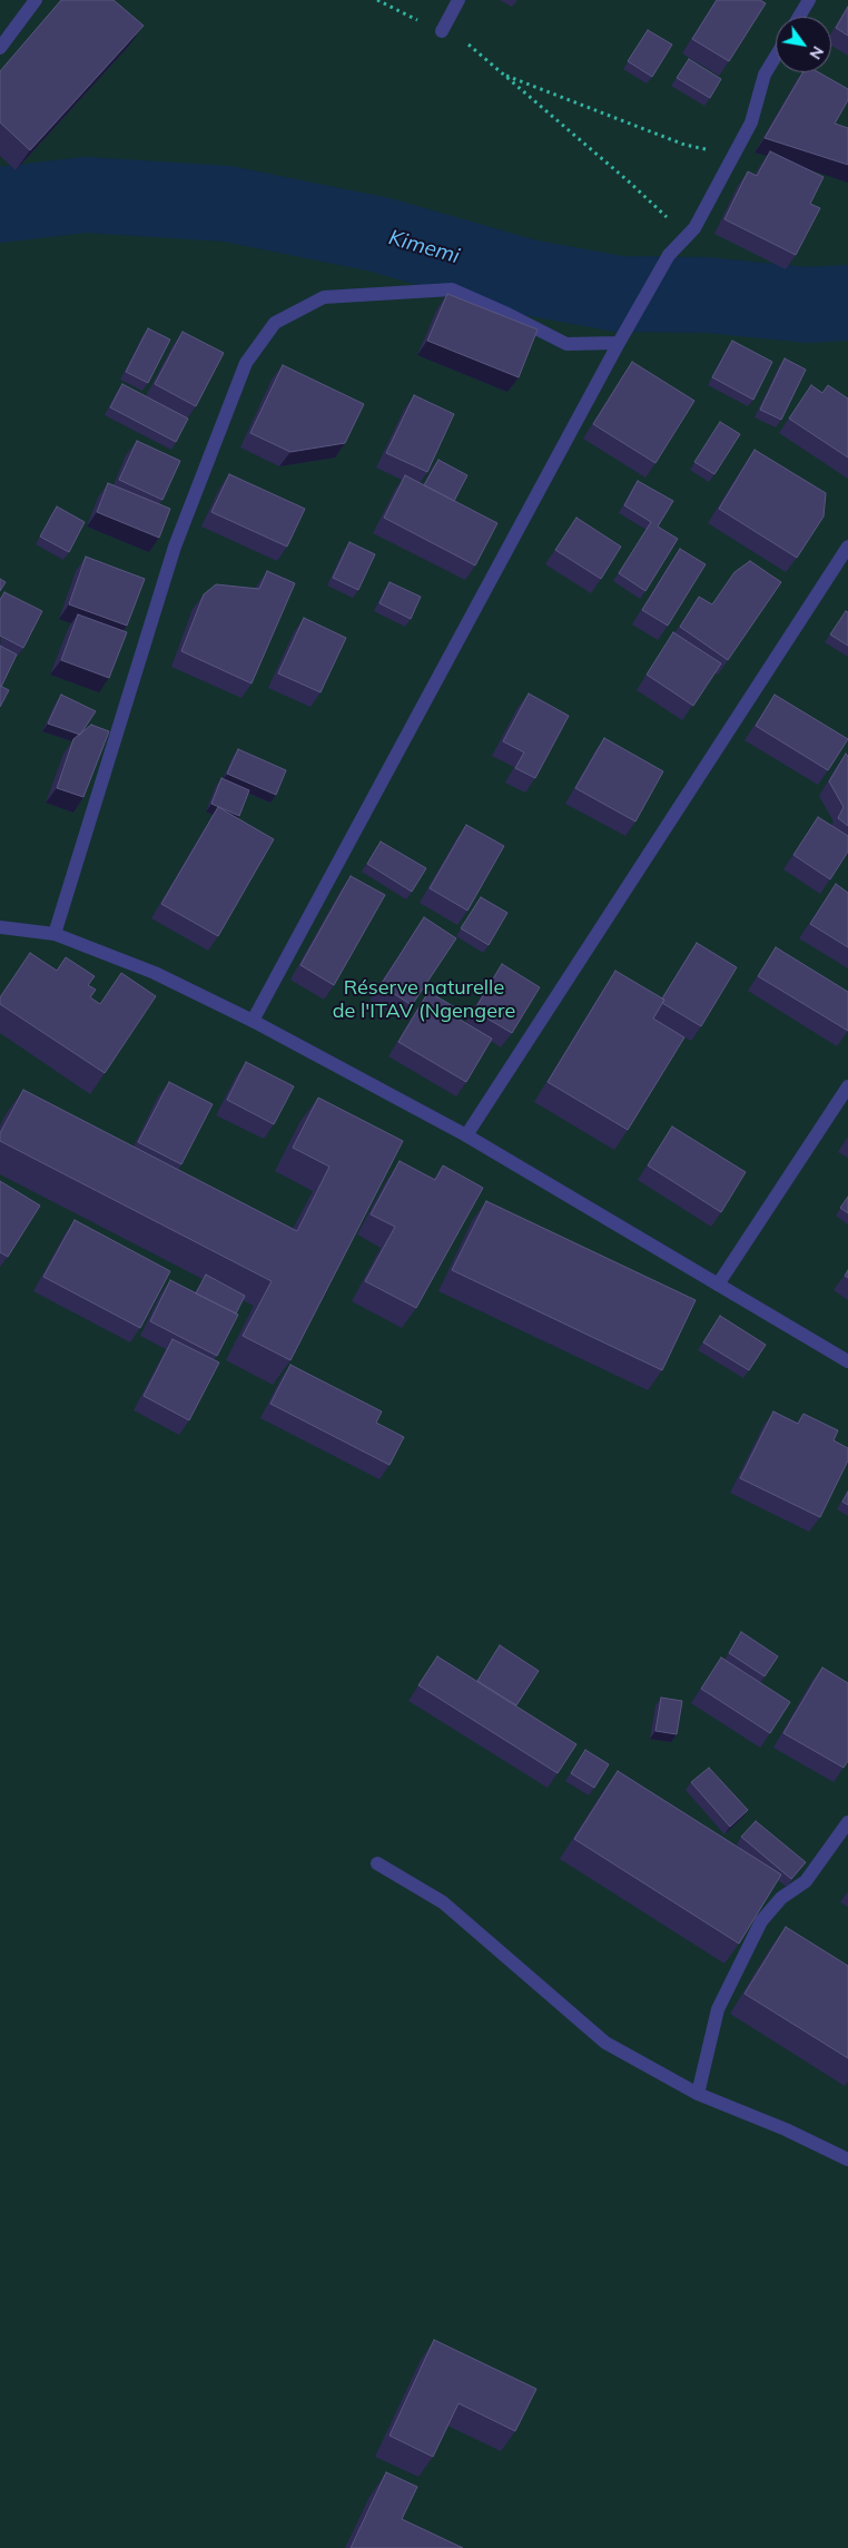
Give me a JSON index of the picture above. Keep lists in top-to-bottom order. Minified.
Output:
{"water":["Kimemi"],"parks":["Réserve naturelle de l'ITAV (Ngengere"],"north":"bottom right"}
